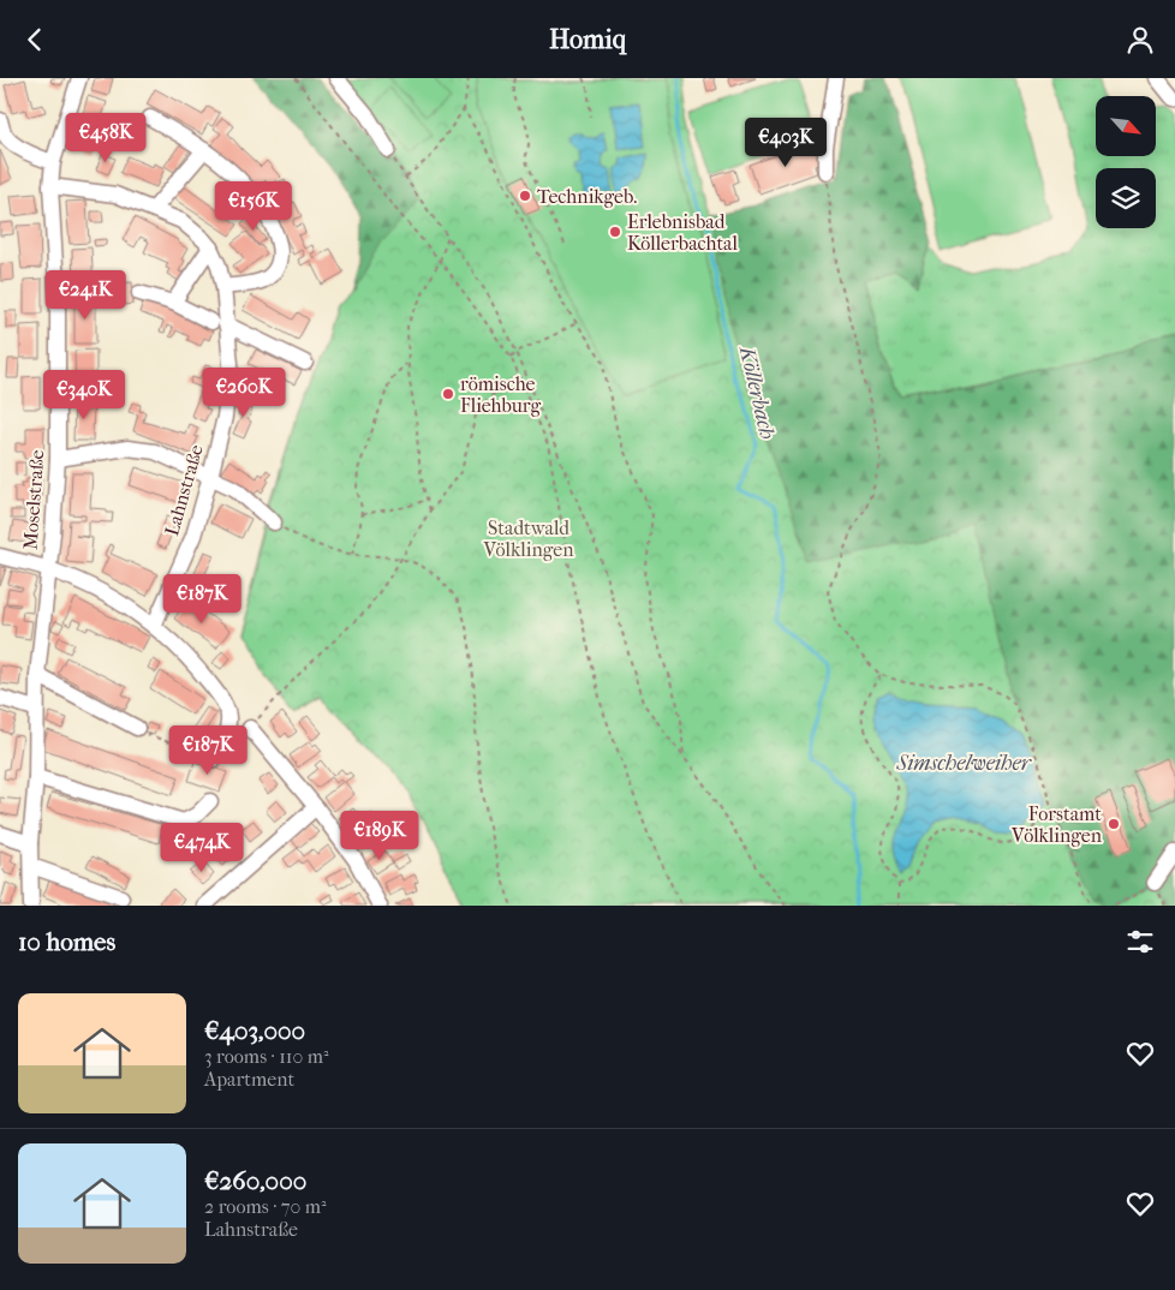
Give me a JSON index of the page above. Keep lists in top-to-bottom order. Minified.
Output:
{"streets":{"street":["Lahnstraße","Moselstraße"]},"crossings":[["Lahnstraße","Moselstraße"]],"water":["Köllerbach","Simschelweiher"],"parks":["Stadtwald Völklingen"],"places":["Technikgeb.","Erlebnisbad Köllerbachtal","römische Fliehburg","Forstamt Völklingen"],"north":"bottom right","page":{"header":"Homiq","price":["€458K","€403K","€156K","€241K","€260K","€340K","€187K","€187K","€189K","€474K"],"heading":"10 homes","list":[{"name":"€403,000","note":"3 rooms · 110 m² · Apartment"},{"name":"€260,000","note":"2 rooms · 70 m² · Lahnstraße"}]}}
